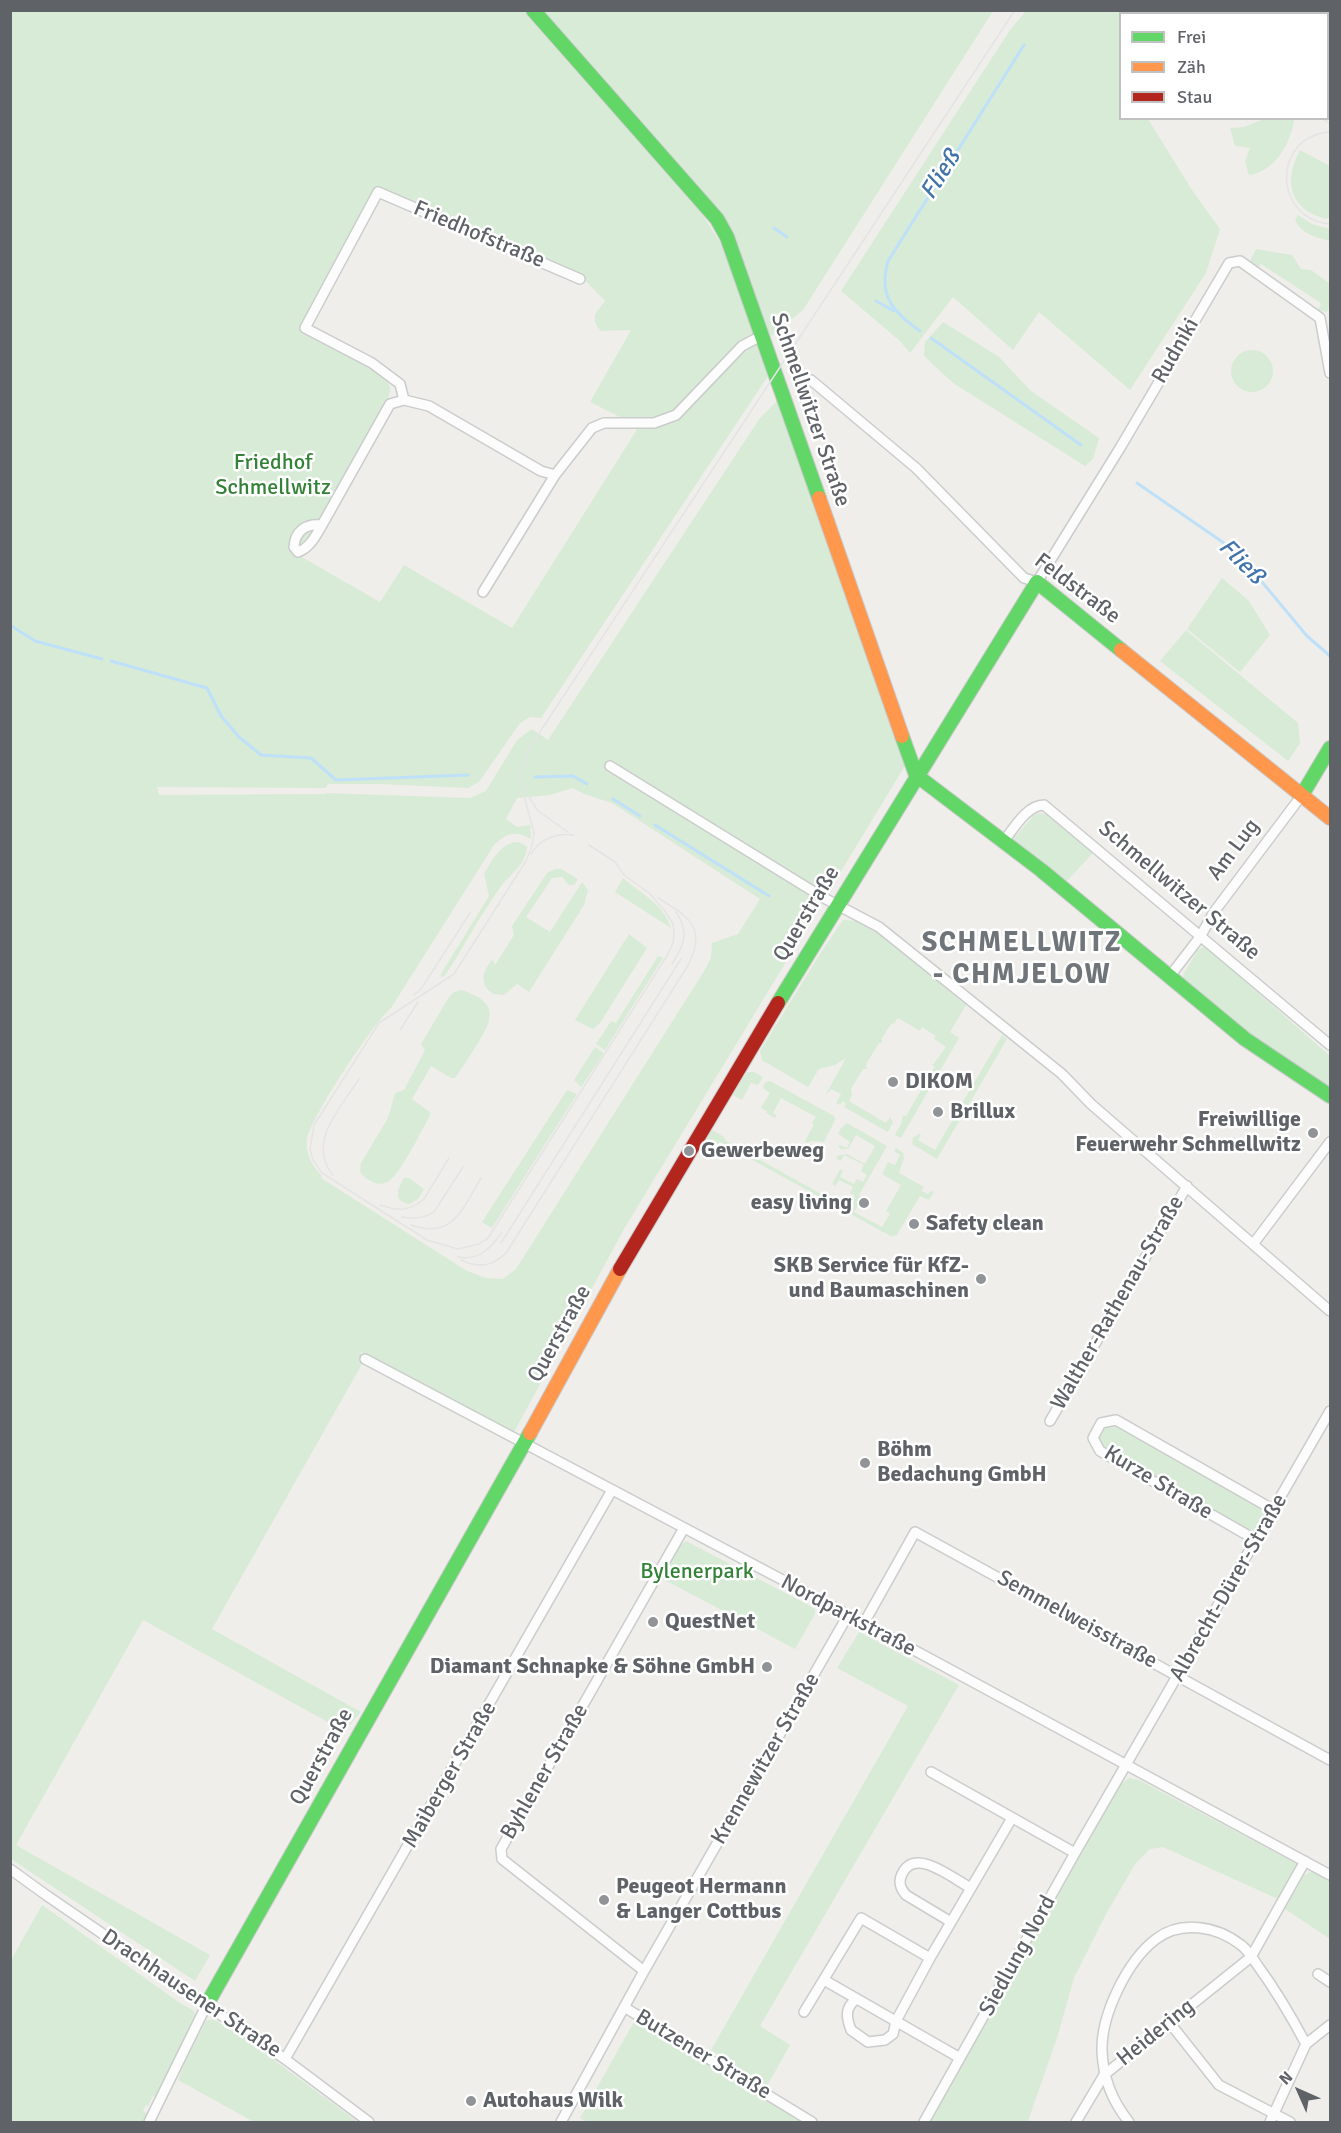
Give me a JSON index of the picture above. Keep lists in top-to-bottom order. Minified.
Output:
{"streets":{"street":["Friedhofstraße","Rudniki","Schmellwitzer Straße","Feldstraße","Am Lug","Querstraße","Walther-Rathenau-Straße","Kurze Straße","Albrecht-Dürer-Straße","Nordparkstraße","Semmelweisstraße","Krennewitzer Straße","Byhlener Straße","Maiberger Straße","Siedlung Nord","Drachhausener Straße","Heidering","Butzener Straße"]},"crossings":[["Rudniki","Feldstraße"],["Rudniki","Querstraße"],["Schmellwitzer Straße","Am Lug"],["Schmellwitzer Straße","Querstraße"],["Feldstraße","Am Lug"],["Feldstraße","Querstraße"],["Querstraße","Walther-Rathenau-Straße"],["Querstraße","Nordparkstraße"],["Querstraße","Drachhausener Straße"],["Kurze Straße","Albrecht-Dürer-Straße"],["Albrecht-Dürer-Straße","Nordparkstraße"],["Albrecht-Dürer-Straße","Semmelweisstraße"],["Albrecht-Dürer-Straße","Siedlung Nord"],["Nordparkstraße","Semmelweisstraße"],["Nordparkstraße","Krennewitzer Straße"],["Nordparkstraße","Byhlener Straße"],["Nordparkstraße","Maiberger Straße"],["Nordparkstraße","Siedlung Nord"],["Nordparkstraße","Heidering"],["Krennewitzer Straße","Byhlener Straße"],["Krennewitzer Straße","Butzener Straße"],["Maiberger Straße","Drachhausener Straße"]],"districts":["SCHMELLWITZ - CHMJELOW"],"water":["Fließ"],"parks":["Friedhof Schmellwitz","Bylenerpark"],"places":["DIKOM","Brillux","Freiwillige Feuerwehr Schmellwitz","Gewerbeweg","easy living","Safety clean","SKB Service für KfZ- und Baumaschinen","Böhm Bedachung GmbH","QuestNet","Diamant Schnapke & Söhne GmbH","Peugeot Hermann & Langer Cottbus","Autohaus Wilk"],"legend":["Frei","Zäh","Stau"],"north":"top left"}
